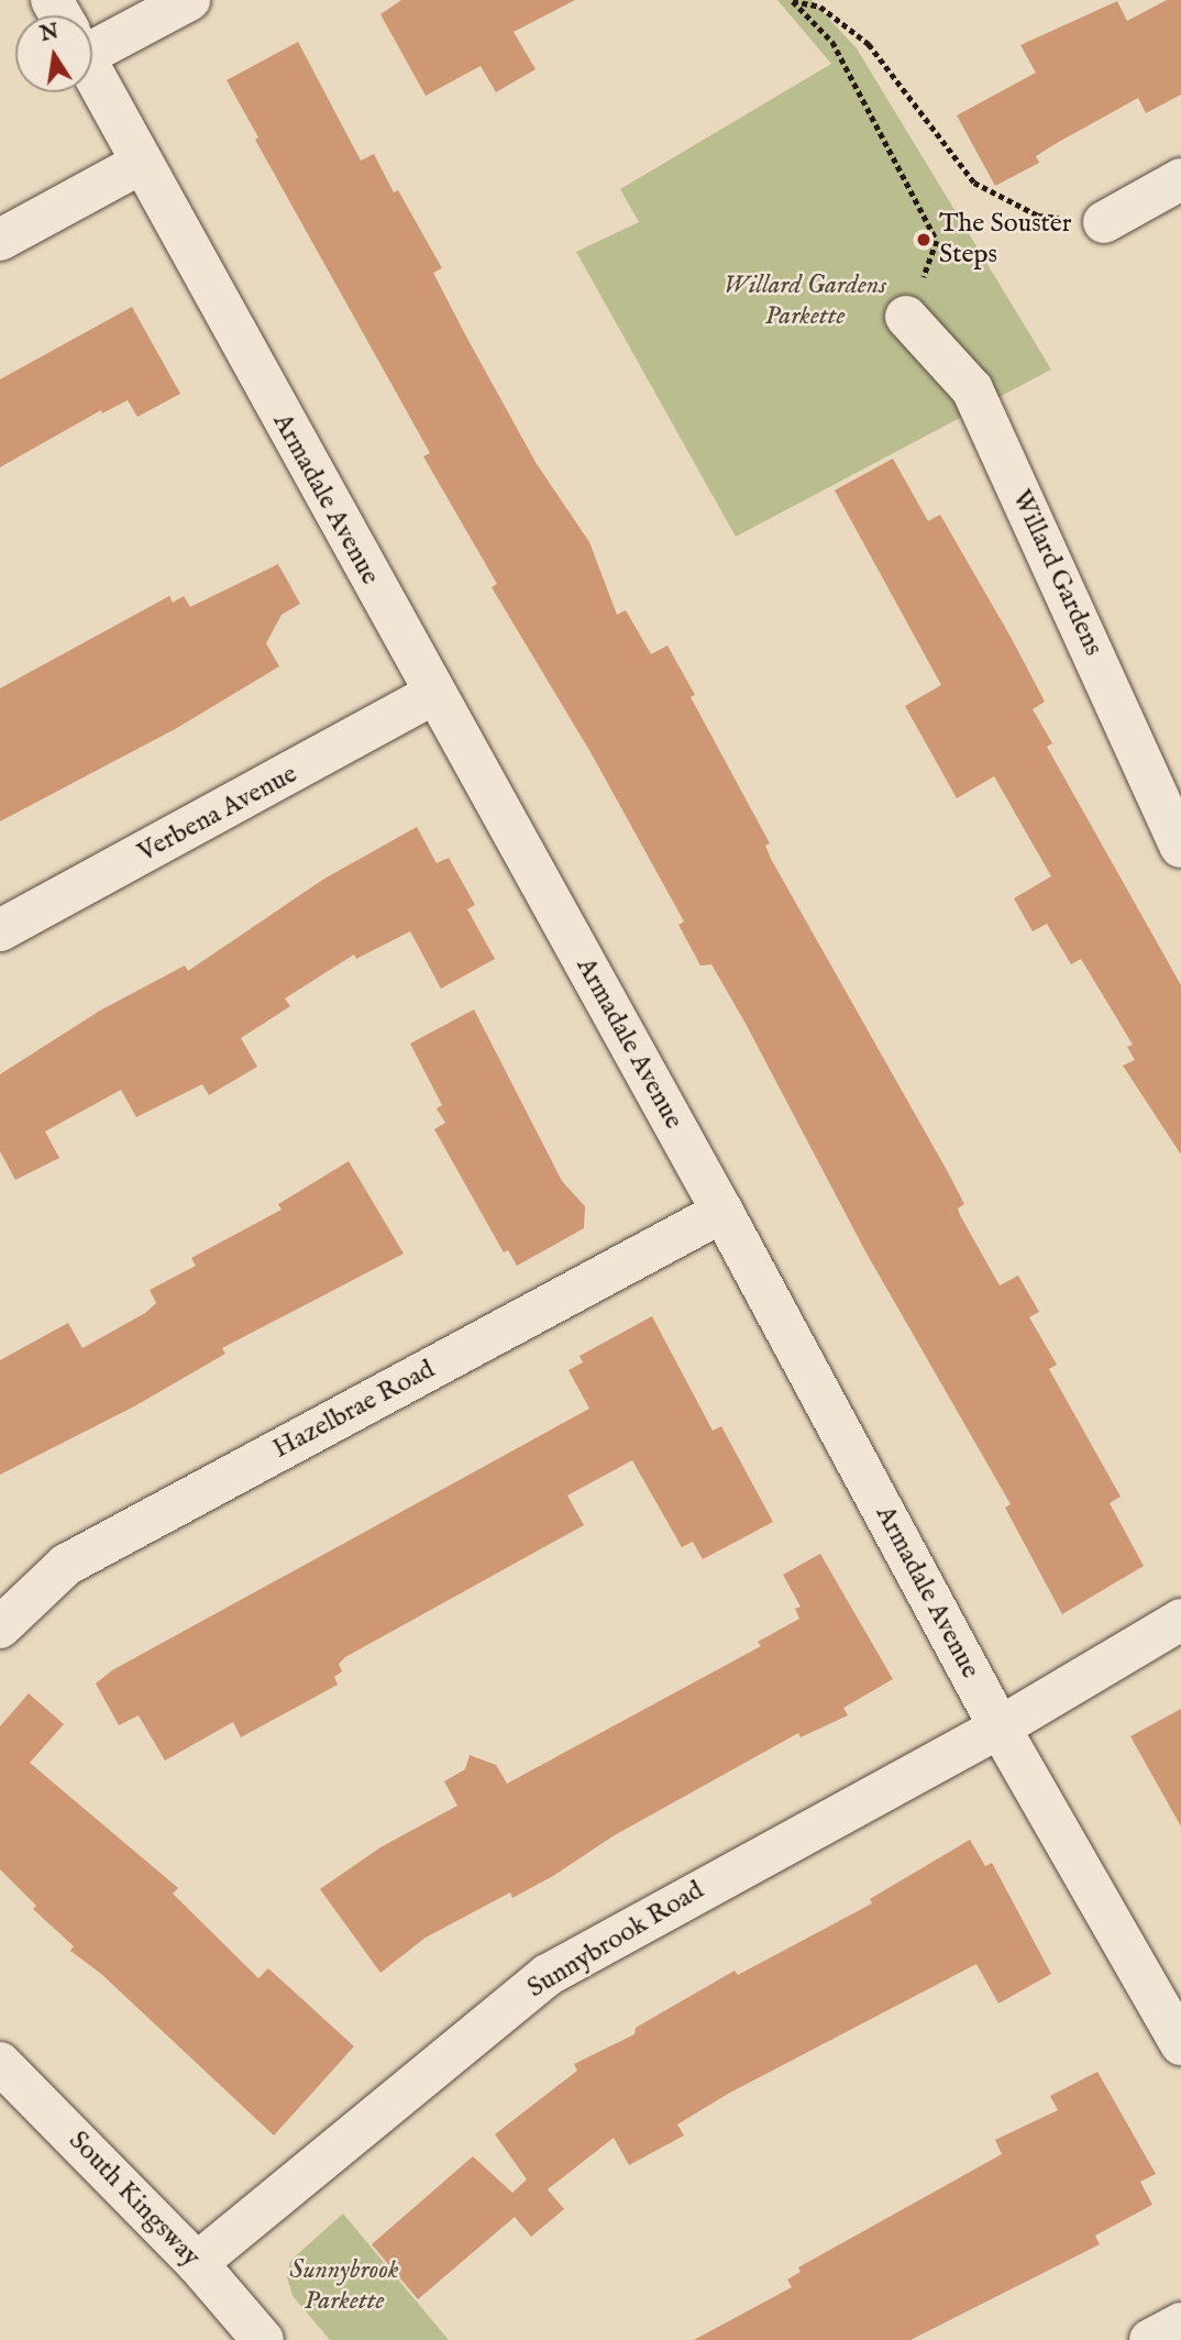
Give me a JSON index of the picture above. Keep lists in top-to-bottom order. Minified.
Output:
{"streets":{"street":["Armadale Avenue","Willard Gardens","Verbena Avenue","Hazelbrae Road","Sunnybrook Road","South Kingsway"]},"crossings":[["Armadale Avenue","Verbena Avenue"],["Armadale Avenue","Hazelbrae Road"],["Armadale Avenue","Sunnybrook Road"],["Sunnybrook Road","South Kingsway"]],"parks":["Willard Gardens Parkette","Sunnybrook Parkette"],"places":["The Souster Steps"],"north":"top"}
